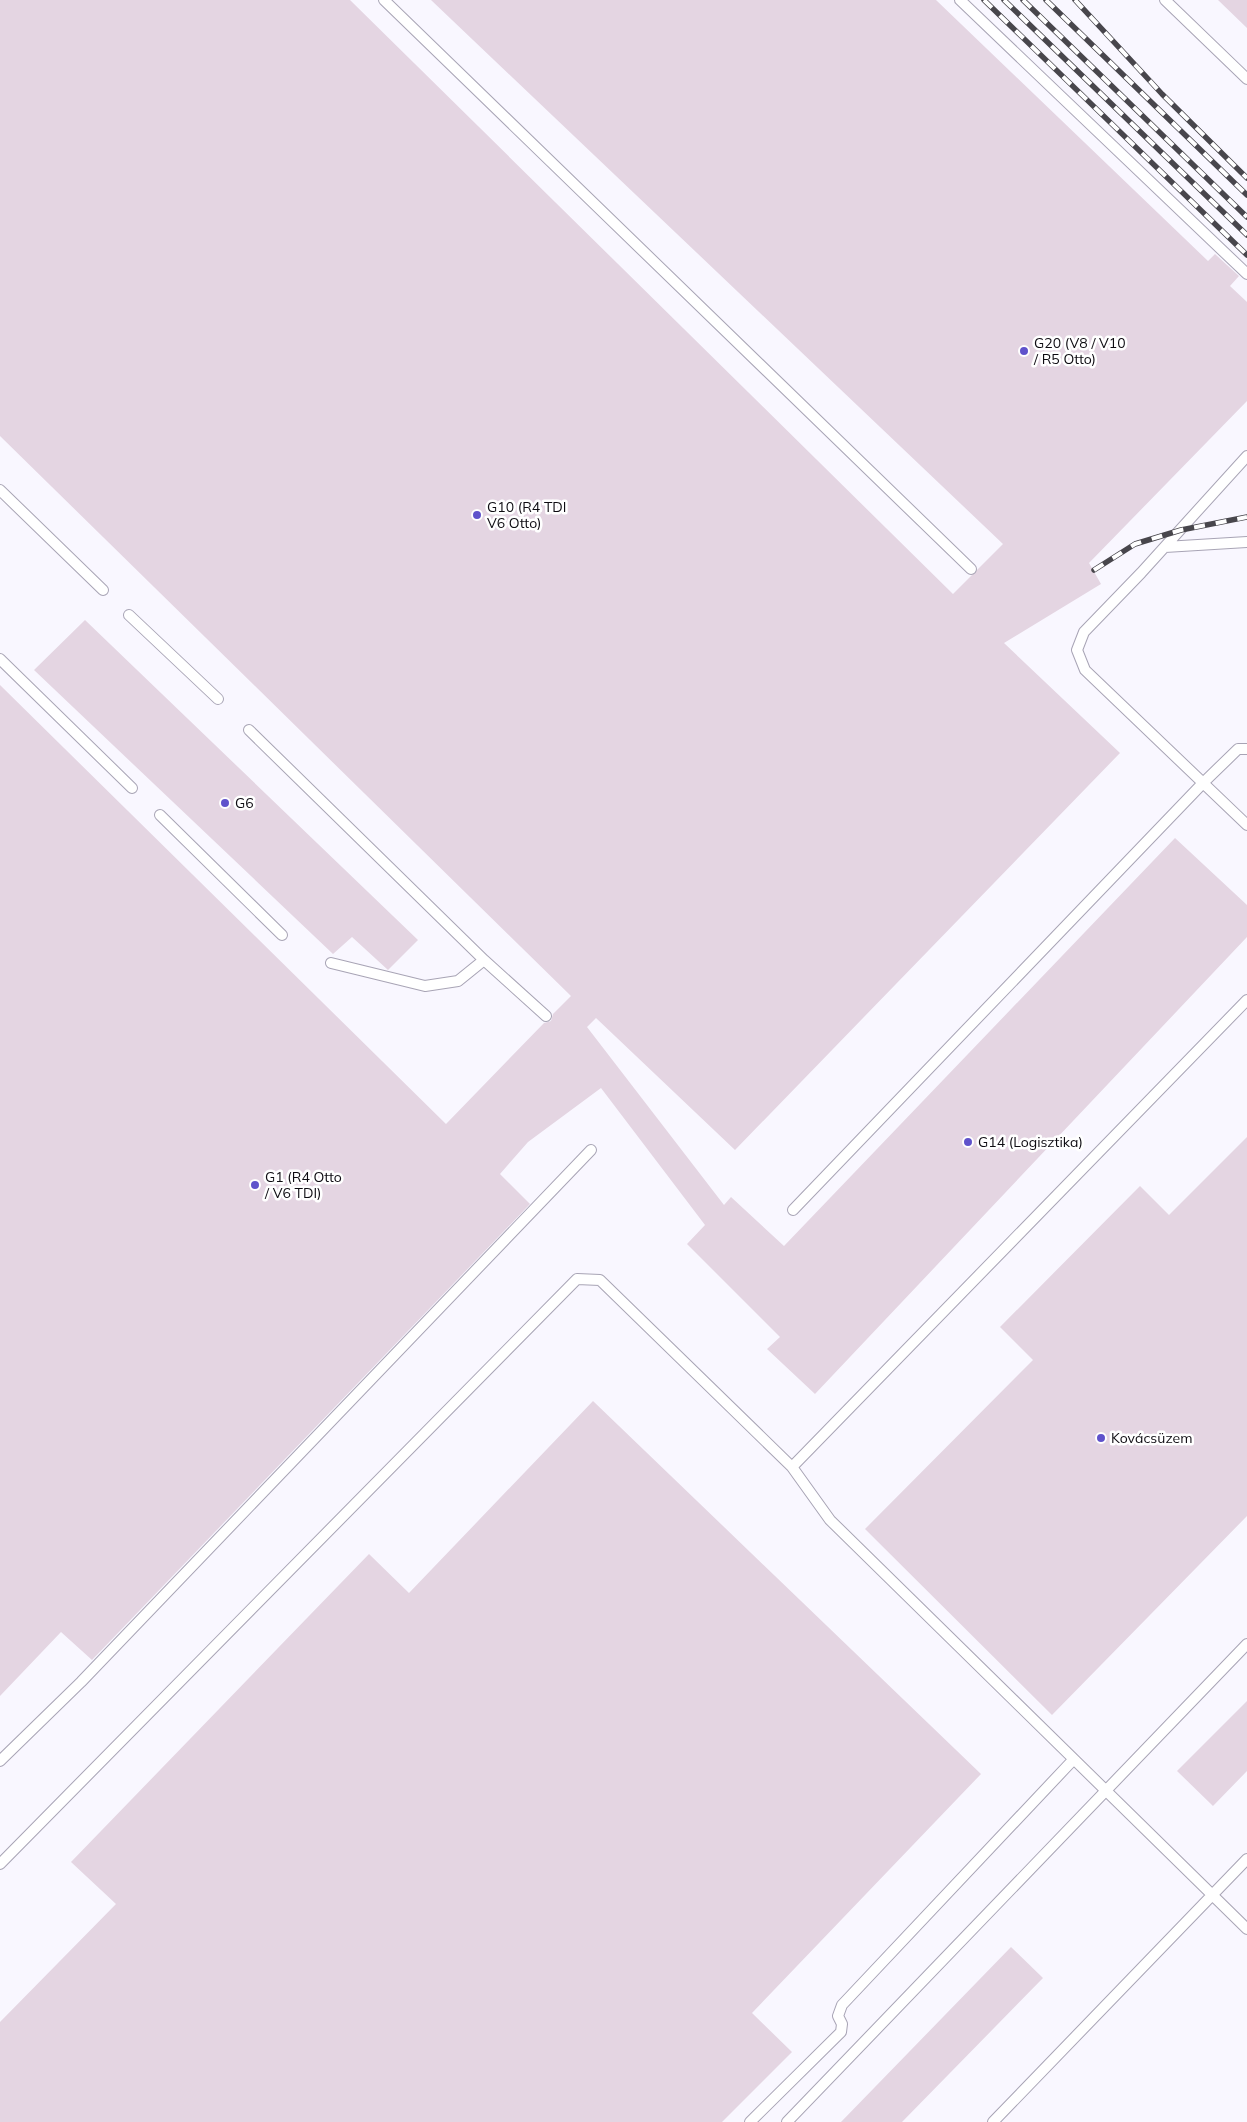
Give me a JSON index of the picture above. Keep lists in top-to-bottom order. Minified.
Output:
{"places":["G20 (V8 / V10 / R5 Otto)","G10 (R4 TDI V6 Otto)","G6","G14 (Logisztika)","G1 (R4 Otto / V6 TDI)","Kovácsüzem"]}
